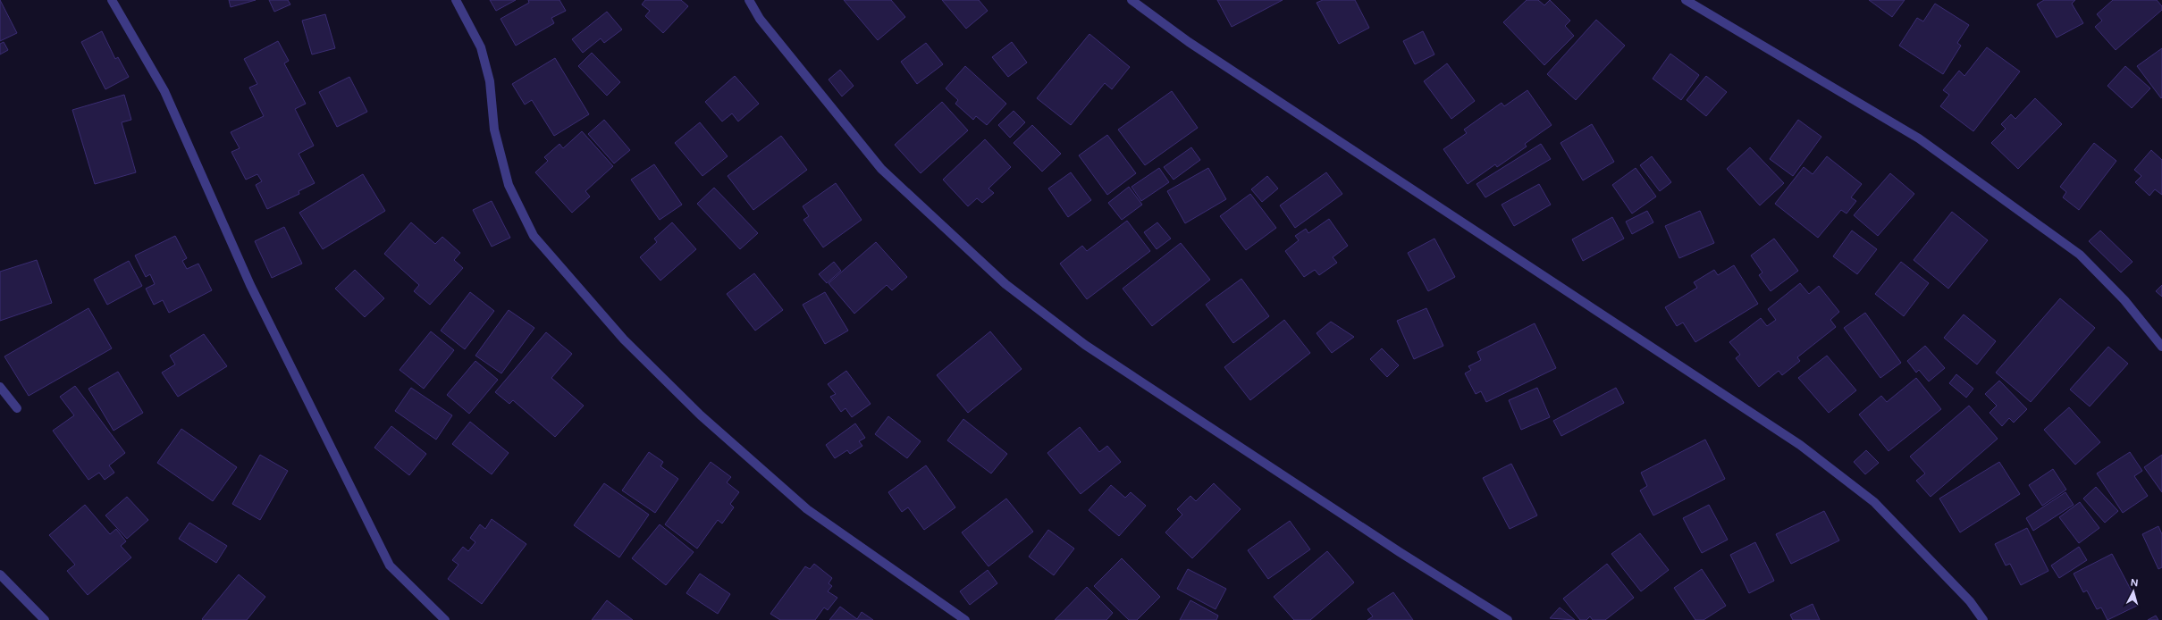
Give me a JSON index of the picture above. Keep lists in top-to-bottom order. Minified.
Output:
{"north":"top"}
